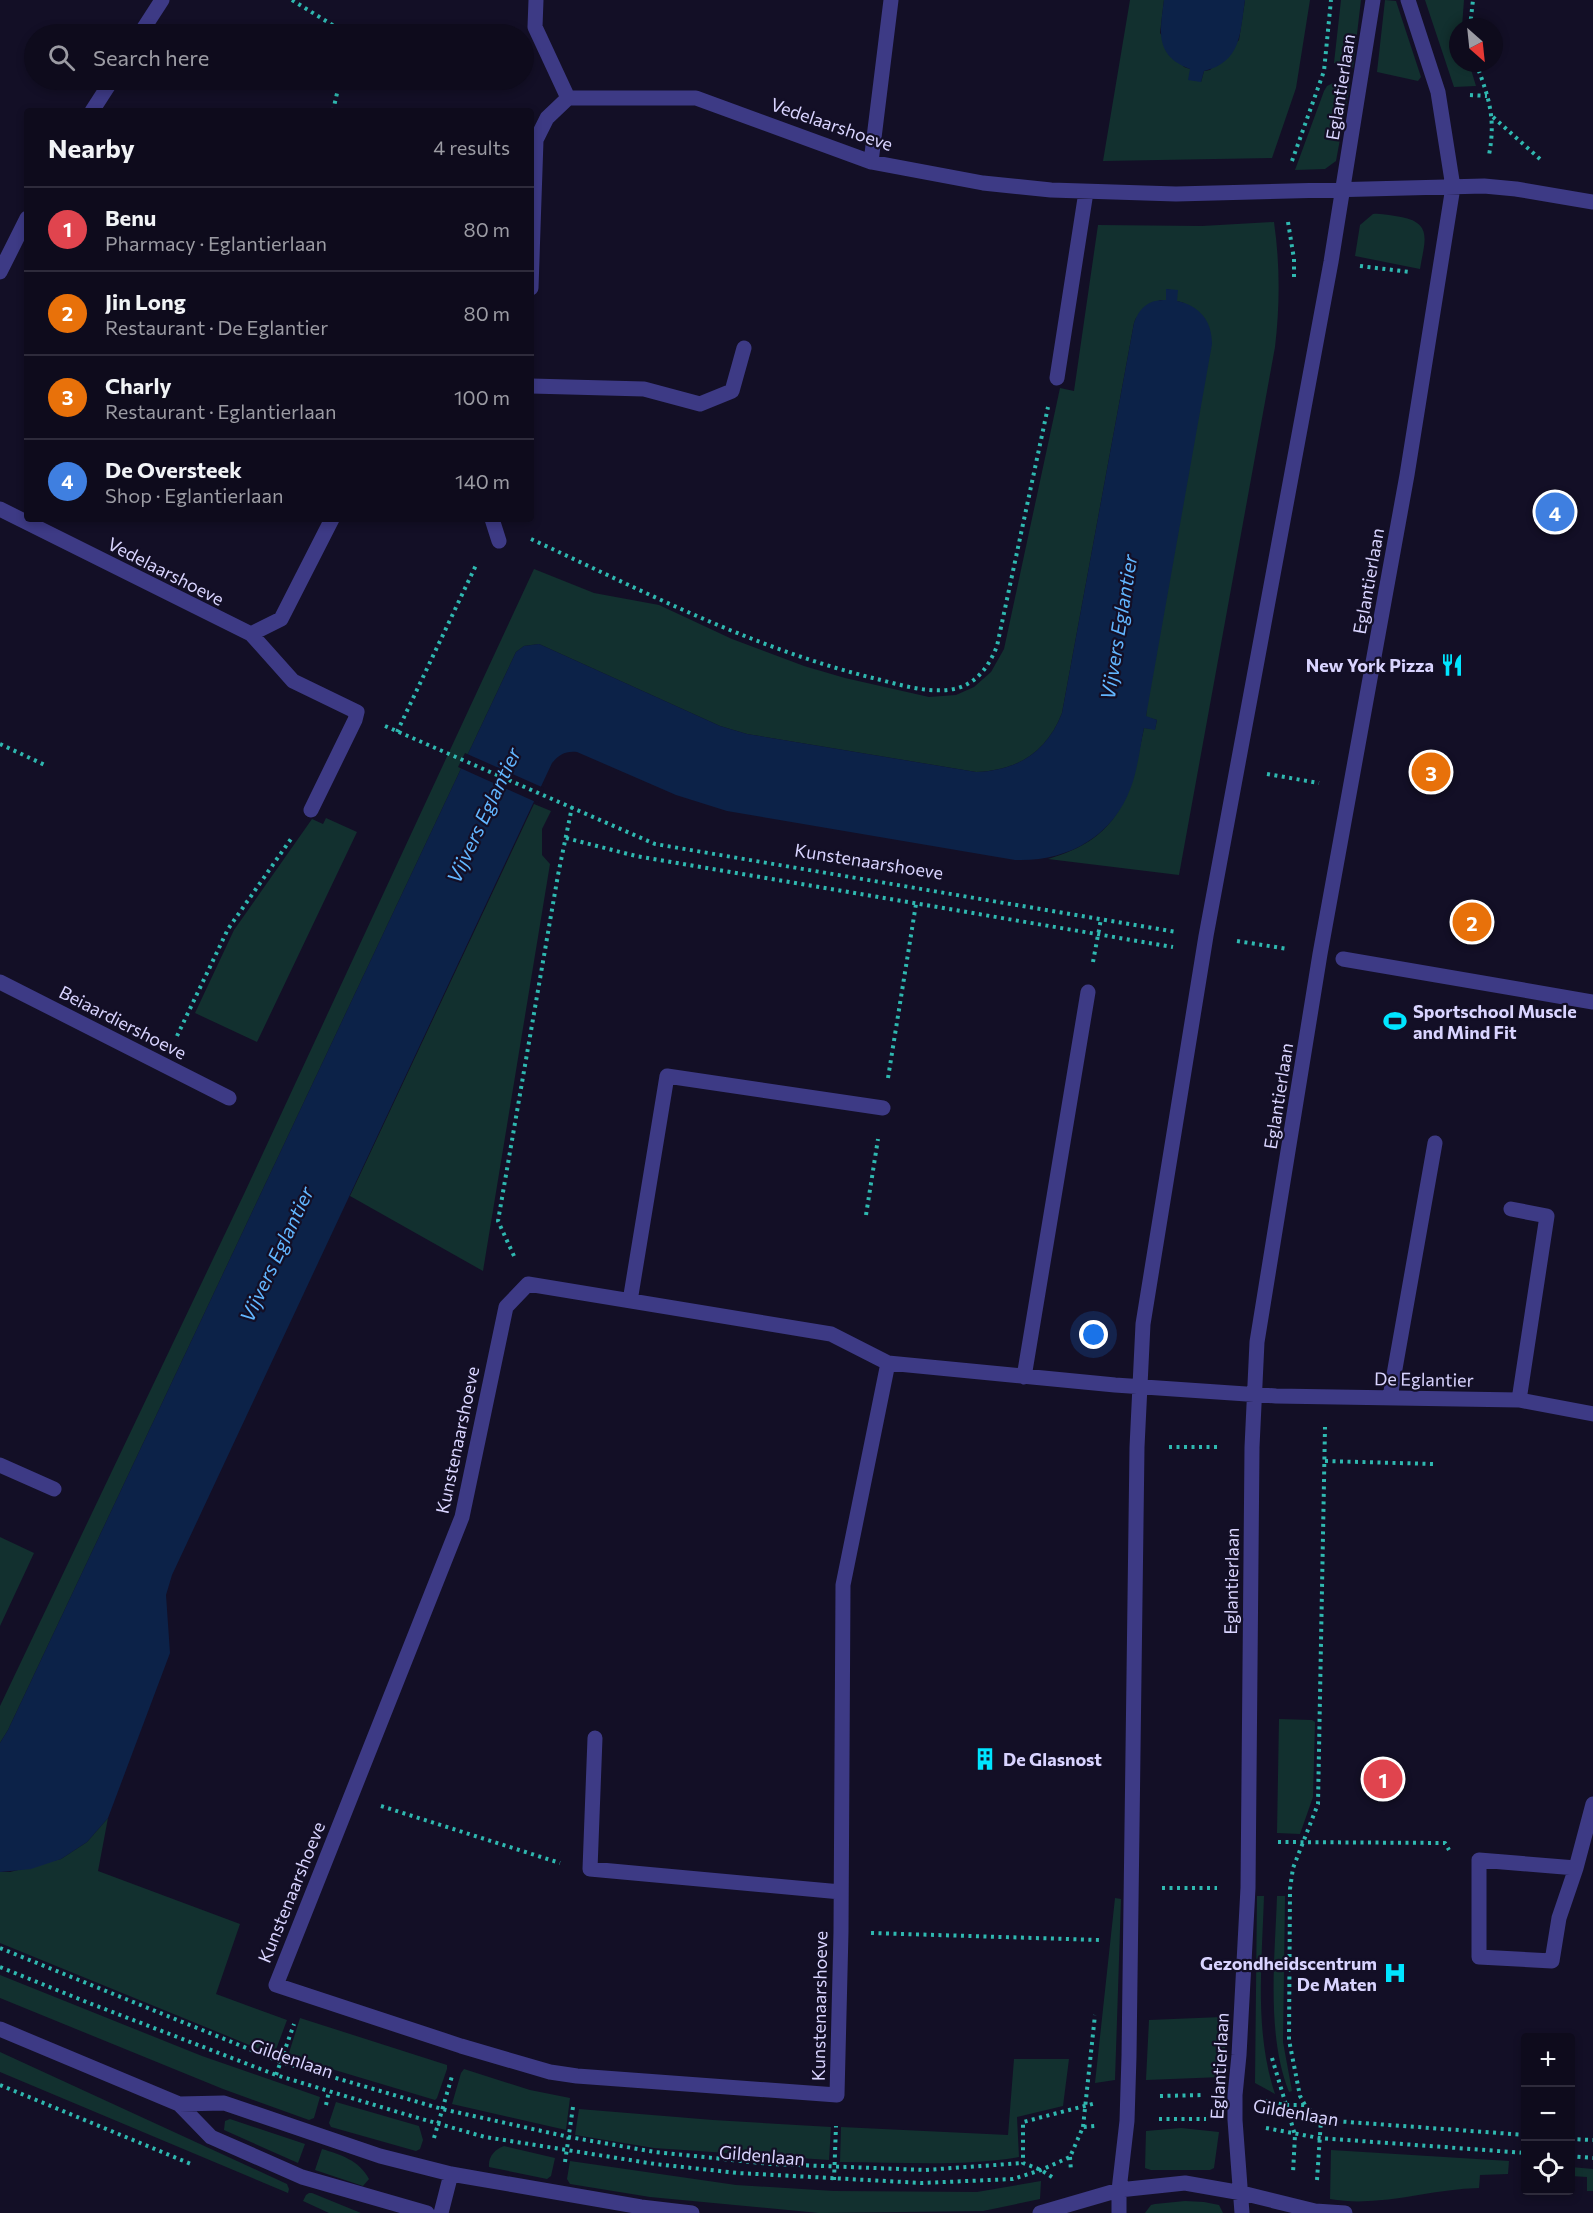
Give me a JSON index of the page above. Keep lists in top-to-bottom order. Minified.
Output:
{"streets":{"street":["Eglantierlaan","Vedelaarshoeve","Kunstenaarshoeve","Beiaardiershoeve","De Eglantier"],"path":["Gildenlaan"]},"crossings":[["Eglantierlaan","Vedelaarshoeve"],["Eglantierlaan","Kunstenaarshoeve"],["Eglantierlaan","De Eglantier"],["Eglantierlaan","Gildenlaan"]],"water":["Vijvers Eglantier"],"places":{"restaurant":["New York Pizza"],"sports":["Sportschool Muscle and Mind Fit"],"building":["De Glasnost"],"hospital":["Gezondheidscentrum De Maten"]},"north":"bottom right","page":{"search":"Search here","heading":["Nearby","4 results"],"list":[{"mark":"1","name":"Benu","note":"Pharmacy · Eglantierlaan","value":"80 m"},{"mark":"2","name":"Jin Long","note":"Restaurant · De Eglantier","value":"80 m"},{"mark":"3","name":"Charly","note":"Restaurant · Eglantierlaan","value":"100 m"},{"mark":"4","name":"De Oversteek","note":"Shop · Eglantierlaan","value":"140 m"}],"pins":["4","3","2","1"],"map_buttons":["+","−"]}}
